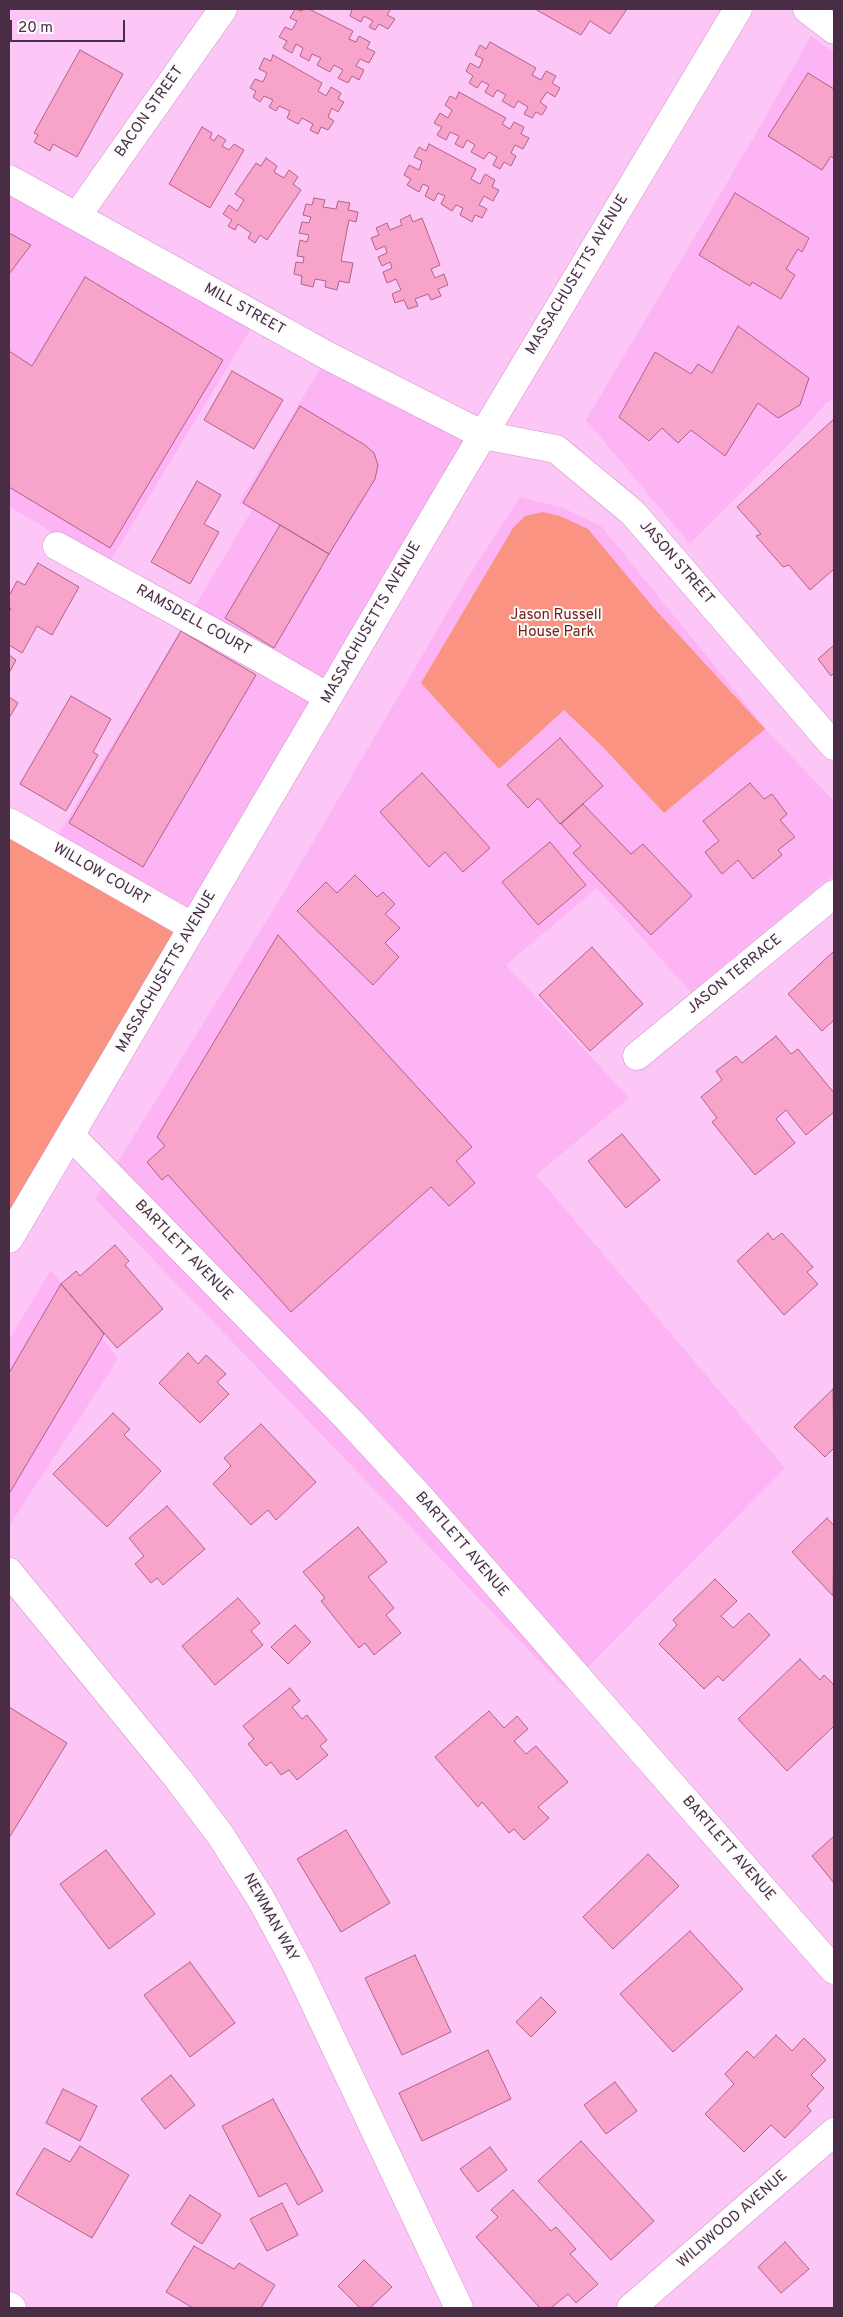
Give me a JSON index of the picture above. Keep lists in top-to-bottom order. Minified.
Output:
{"streets":{"street":["BACON STREET","MASSACHUSETTS AVENUE","MILL STREET","JASON STREET","RAMSDELL COURT","WILLOW COURT","JASON TERRACE","BARTLETT AVENUE","NEWMAN WAY","WILDWOOD AVENUE"]},"crossings":[["BACON STREET","MILL STREET"],["MASSACHUSETTS AVENUE","MILL STREET"],["MASSACHUSETTS AVENUE","JASON STREET"],["MASSACHUSETTS AVENUE","RAMSDELL COURT"],["MASSACHUSETTS AVENUE","WILLOW COURT"],["MASSACHUSETTS AVENUE","BARTLETT AVENUE"],["MILL STREET","JASON STREET"]],"parks":["Jason Russell House Park"],"scale_bar":"20 m"}
